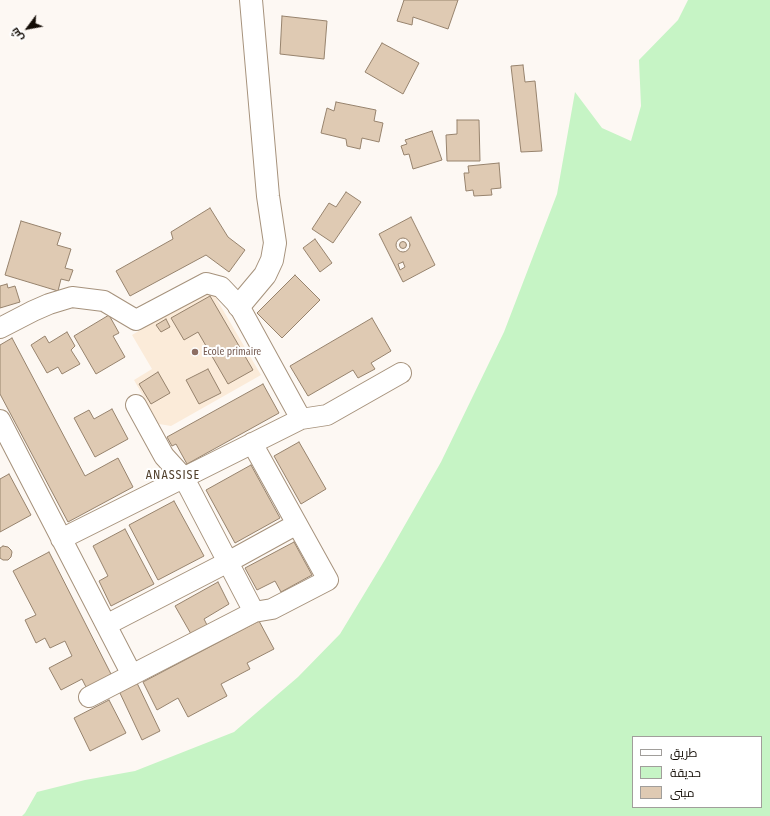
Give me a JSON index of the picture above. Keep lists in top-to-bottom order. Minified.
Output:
{"districts":["ANASSISE"],"places":["Ecole primaire"],"legend":["طريق","حديقة","مبنى"],"north":"bottom left"}
